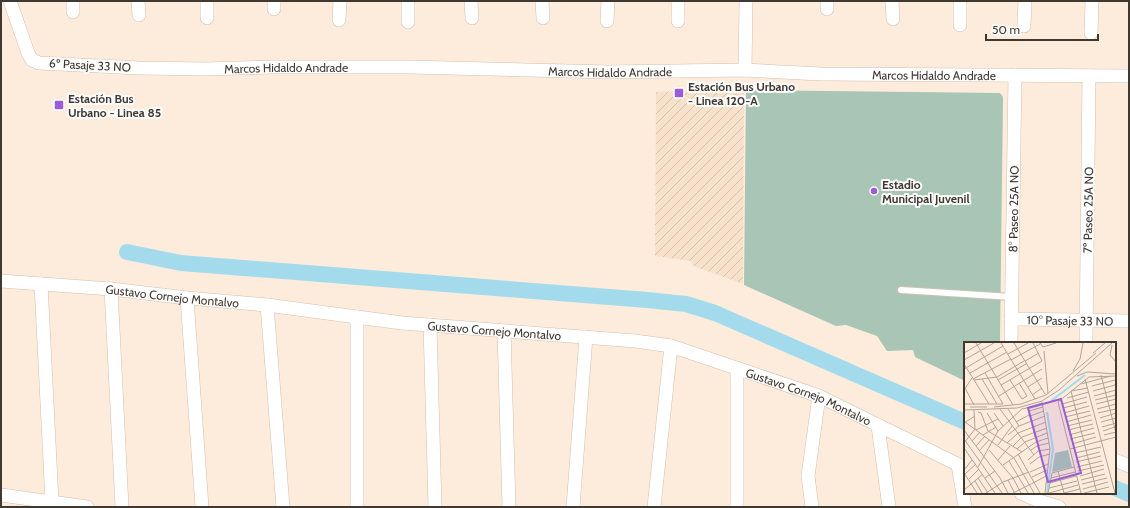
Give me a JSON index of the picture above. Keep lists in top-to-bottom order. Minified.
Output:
{"streets":{"street":["6º Pasaje 33 NO","Marcos Hidaldo Andrade","8° Paseo 25A NO","7º Paseo 25A NO","Gustavo Cornejo Montalvo","10° Pasaje 33 NO"]},"crossings":[["6º Pasaje 33 NO","Marcos Hidaldo Andrade"],["Marcos Hidaldo Andrade","8° Paseo 25A NO"],["Marcos Hidaldo Andrade","7º Paseo 25A NO"],["8° Paseo 25A NO","10° Pasaje 33 NO"],["7º Paseo 25A NO","10° Pasaje 33 NO"]],"places":{"transit":["Estación Bus Urbano - Linea 120-A","Estación Bus Urbano - Linea 85"],"other":["Estadio Municipal Juvenil"]},"scale_bar":"50 m"}
